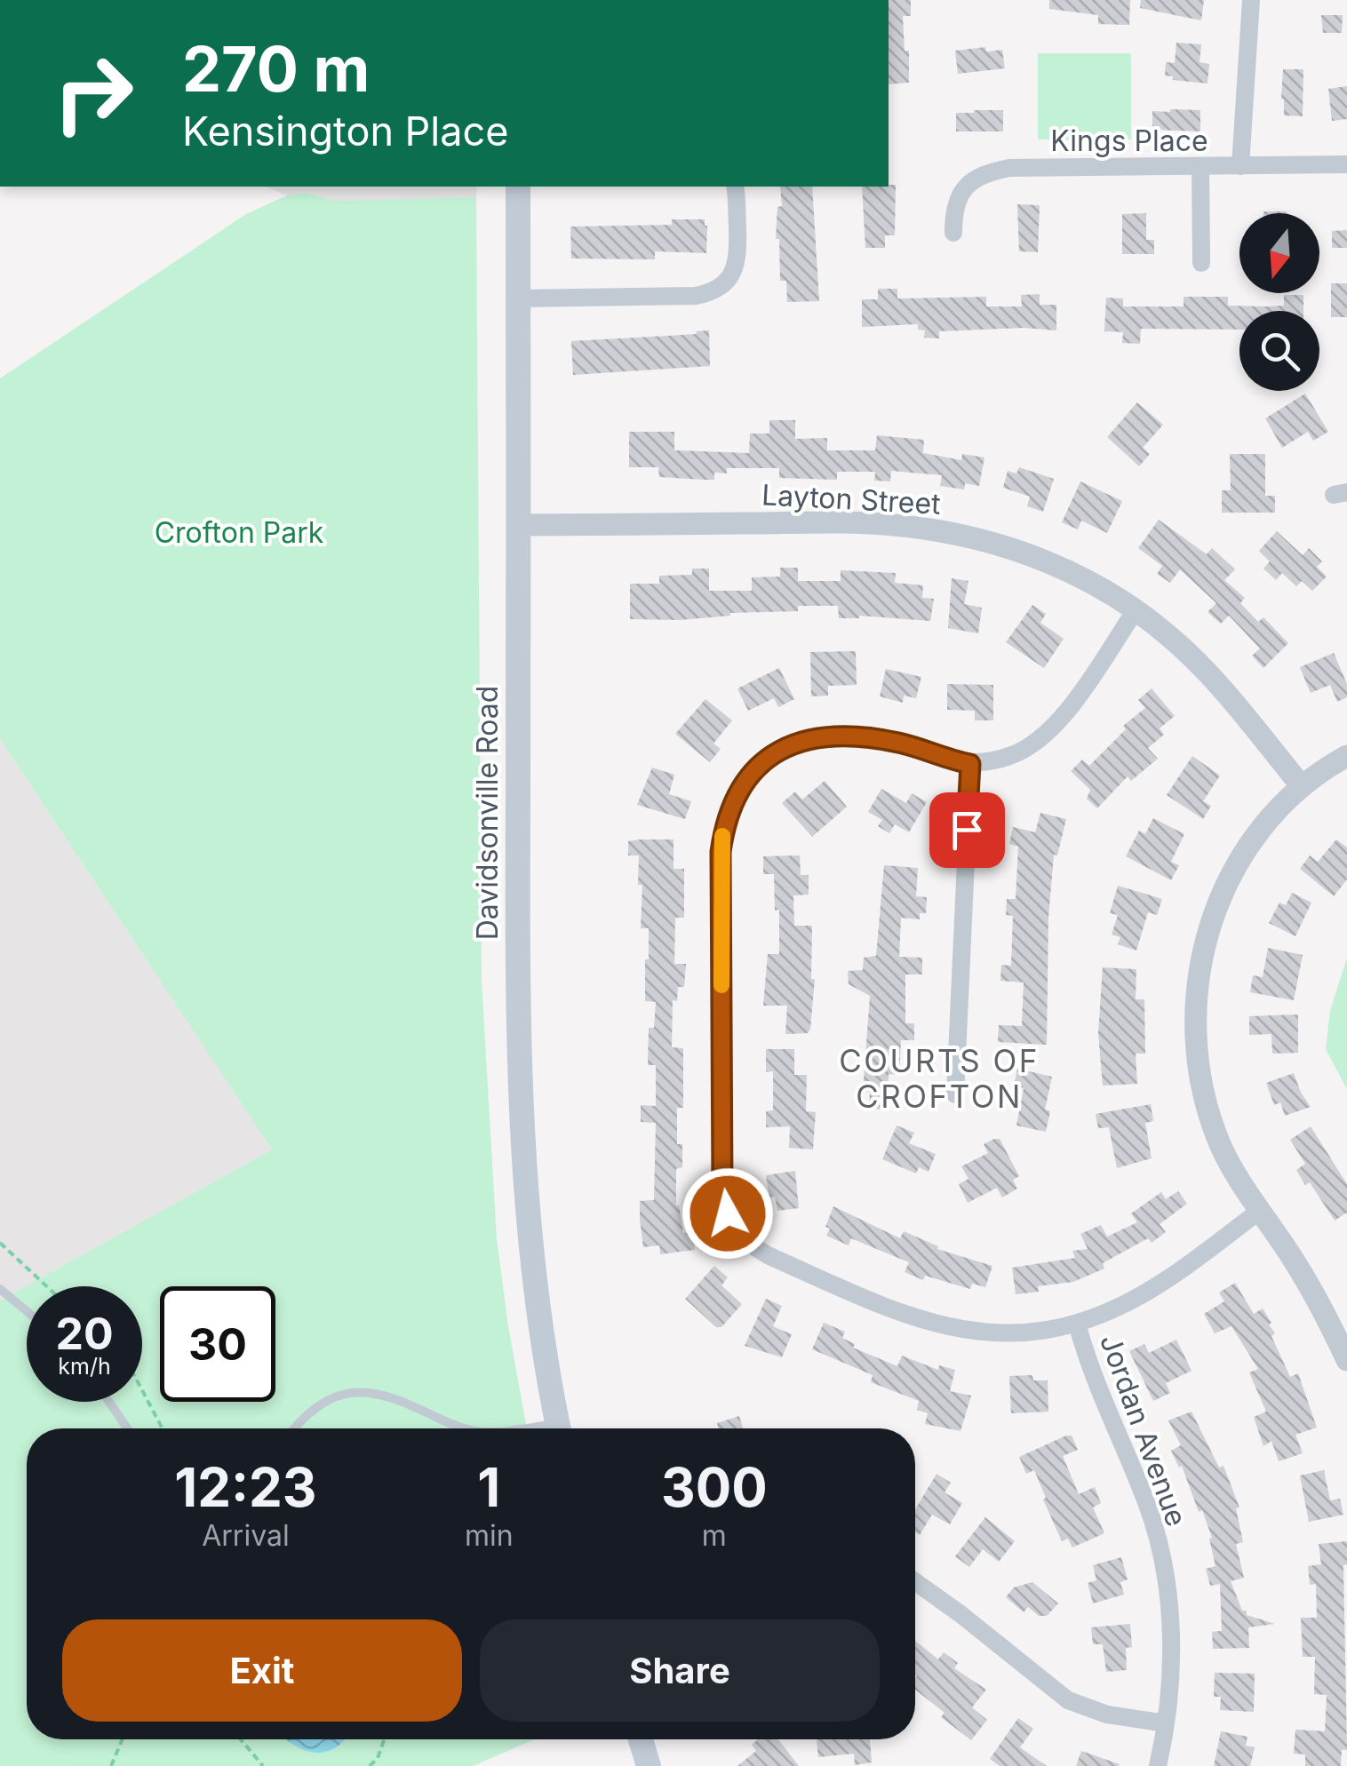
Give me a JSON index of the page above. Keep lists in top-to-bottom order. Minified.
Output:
{"streets":{"main road":["Davidsonville Road"],"street":["Kings Place","Layton Street","Jordan Avenue"]},"crossings":[["Layton Street","Davidsonville Road"]],"districts":["COURTS OF CROFTON"],"parks":["Crofton Park"],"north":"bottom","page":{"turn":["270 m","Kensington Place"],"speed":"20 km/h","limit":"30","eta":["12:23","Arrival","1","min","300","m"],"buttons":["Exit","Share"]}}
